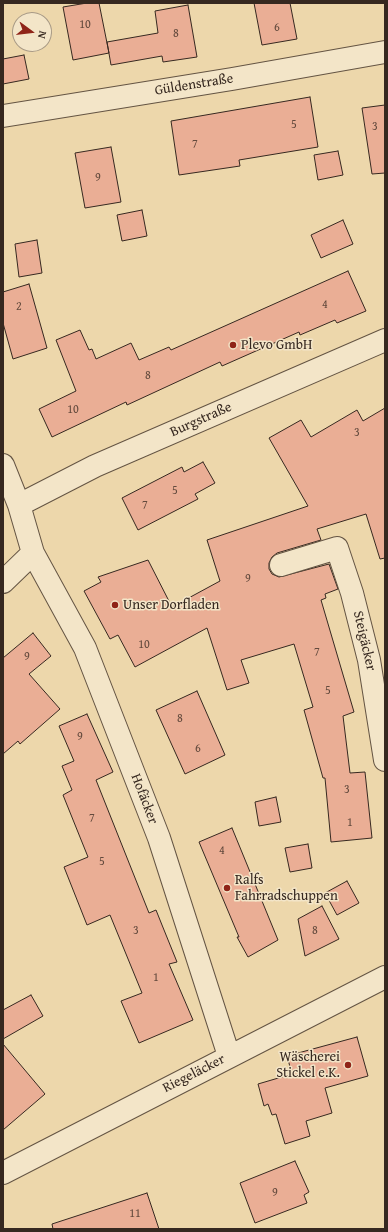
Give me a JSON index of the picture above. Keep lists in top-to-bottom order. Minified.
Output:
{"streets":{"street":["Güldenstraße","Burgstraße","Steigäcker","Hofäcker","Riegeläcker"]},"crossings":[["Burgstraße","Hofäcker"],["Hofäcker","Riegeläcker"]],"places":["Plevo GmbH","Unser Dorfladen","Ralfs Fahrradschuppen","Wäscherei Stickel e.K."],"house_numbers":["10","6","8","5","3","7","9","4","2","8","10","3","5","7","9","10","7","9","5","8","9","6","3","7","1","4","5","3","8","1","9","11"],"north":"right"}
